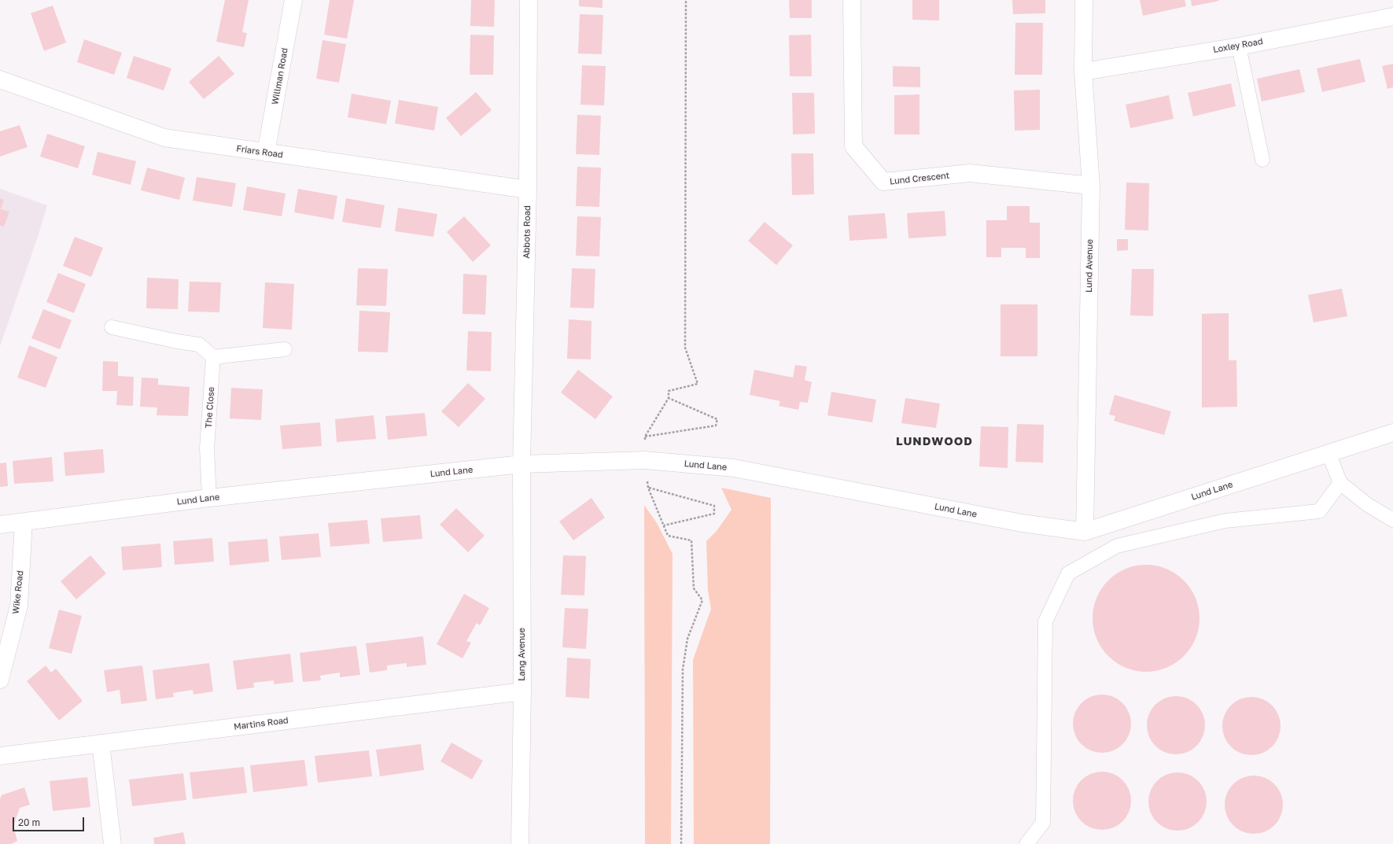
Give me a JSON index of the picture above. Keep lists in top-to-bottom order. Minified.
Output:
{"streets":{"street":["Loxley Road","Willman Road","Friars Road","Lund Crescent","Abbots Road","Lund Avenue","Lund Lane","Wike Road","Lang Avenue","Martins Road"],"lane":["The Close"]},"crossings":[["Loxley Road","Lund Avenue"],["Willman Road","Friars Road"],["Friars Road","Abbots Road"],["Lund Crescent","Lund Avenue"],["Abbots Road","Lund Lane"],["Abbots Road","Lang Avenue"],["Lund Avenue","Lund Lane"],["The Close","Lund Lane"],["Lund Lane","Wike Road"],["Lund Lane","Lang Avenue"],["Lang Avenue","Martins Road"]],"districts":["LUNDWOOD"],"scale_bar":"20 m"}
